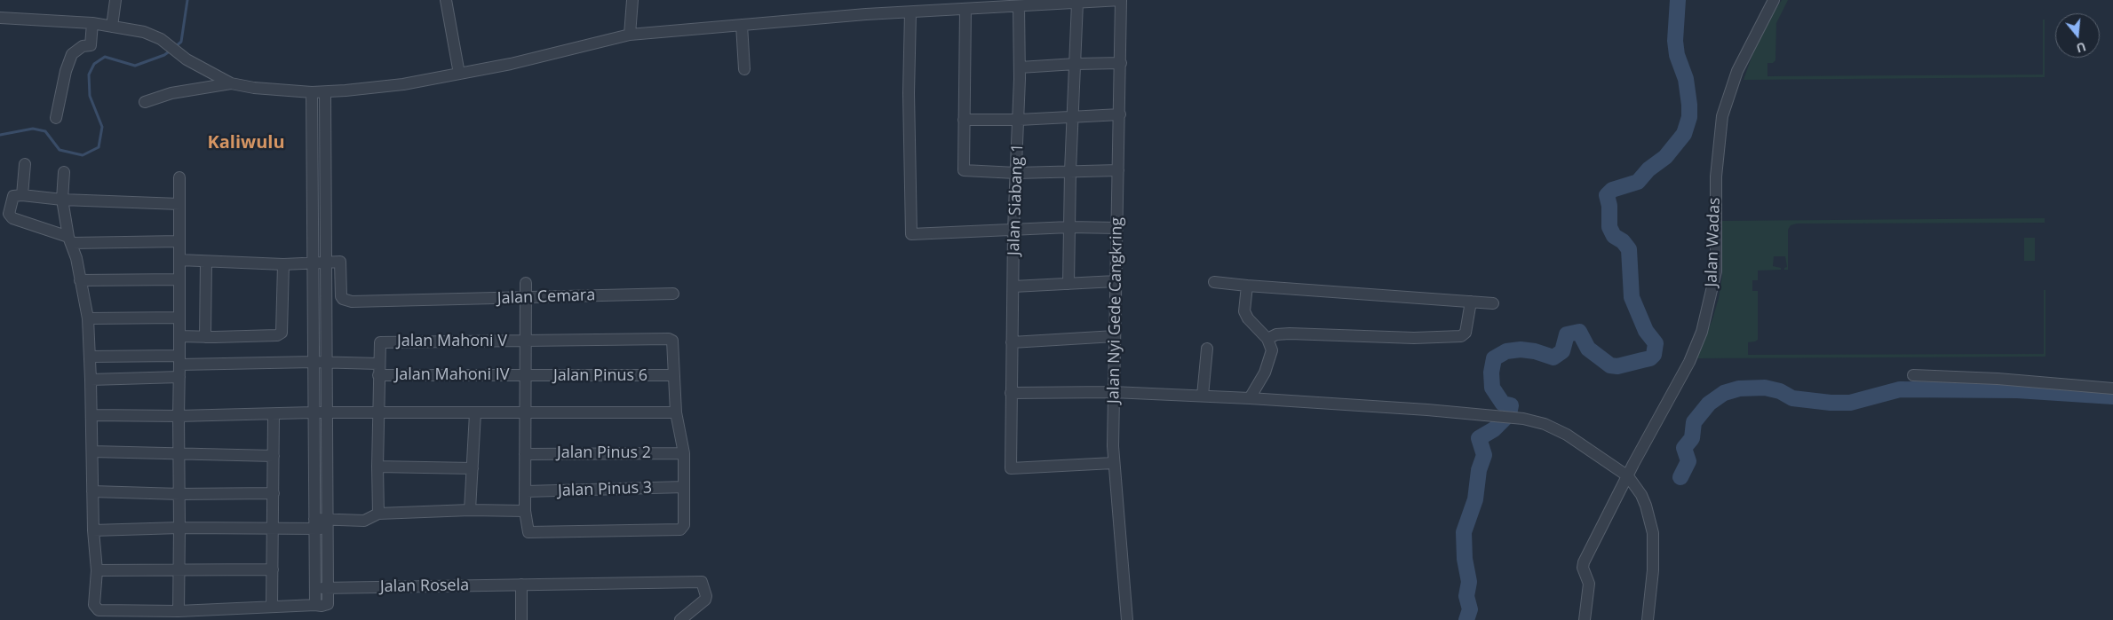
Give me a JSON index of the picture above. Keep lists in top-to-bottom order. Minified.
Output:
{"streets":{"street":["Jalan Siabang 1","Jalan Wadas","Jalan Cemara","Jalan Nyi Gede Cangkring","Jalan Mahoni V","Jalan Mahoni IV","Jalan Pinus 6","Jalan Pinus 2","Jalan Pinus 3","Jalan Rosela"]},"crossings":[["Jalan Siabang 1","Jalan Nyi Gede Cangkring"],["Jalan Mahoni V","Jalan Mahoni IV"],["Jalan Mahoni V","Jalan Pinus 6"],["Jalan Mahoni IV","Jalan Pinus 6"]],"districts":["Kaliwulu"],"north":"bottom"}
